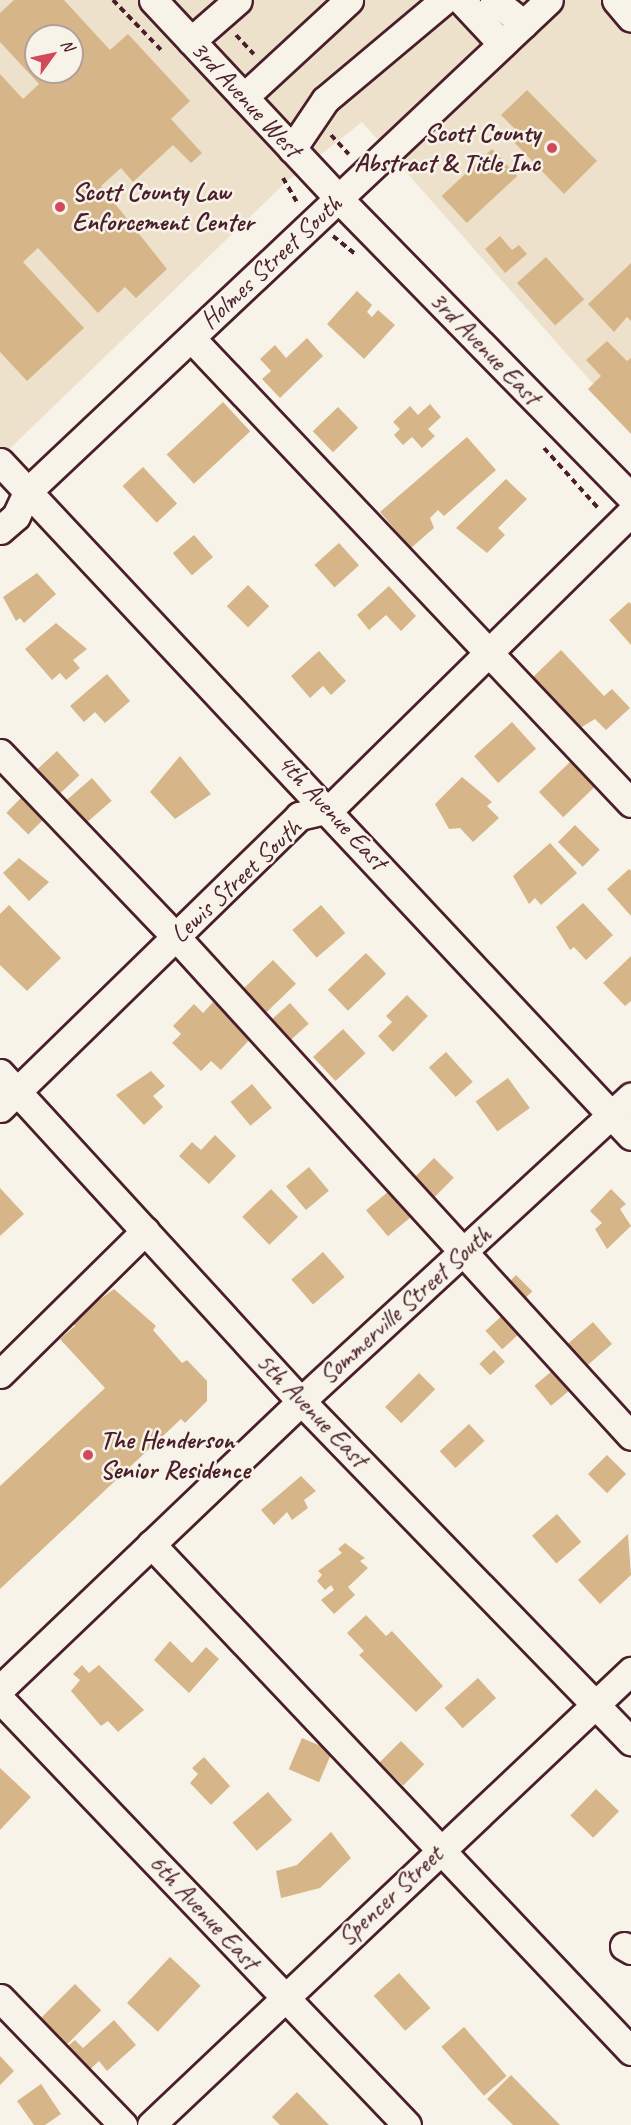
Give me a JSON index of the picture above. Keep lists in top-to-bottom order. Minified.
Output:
{"streets":{"street":["3rd Avenue West","Holmes Street South","3rd Avenue East","4th Avenue East","Lewis Street South","Sommerville Street South","5th Avenue East","Spencer Street","6th Avenue East"]},"crossings":[["3rd Avenue West","Holmes Street South"],["3rd Avenue West","3rd Avenue East"],["Holmes Street South","3rd Avenue East"],["Holmes Street South","4th Avenue East"],["4th Avenue East","Lewis Street South"],["4th Avenue East","Sommerville Street South"],["Lewis Street South","5th Avenue East"],["Sommerville Street South","5th Avenue East"],["5th Avenue East","Spencer Street"],["Spencer Street","6th Avenue East"]],"places":["Scott County Abstract & Title Inc","Scott County Law Enforcement Center","The Henderson Senior Residence"],"north":"top right"}
